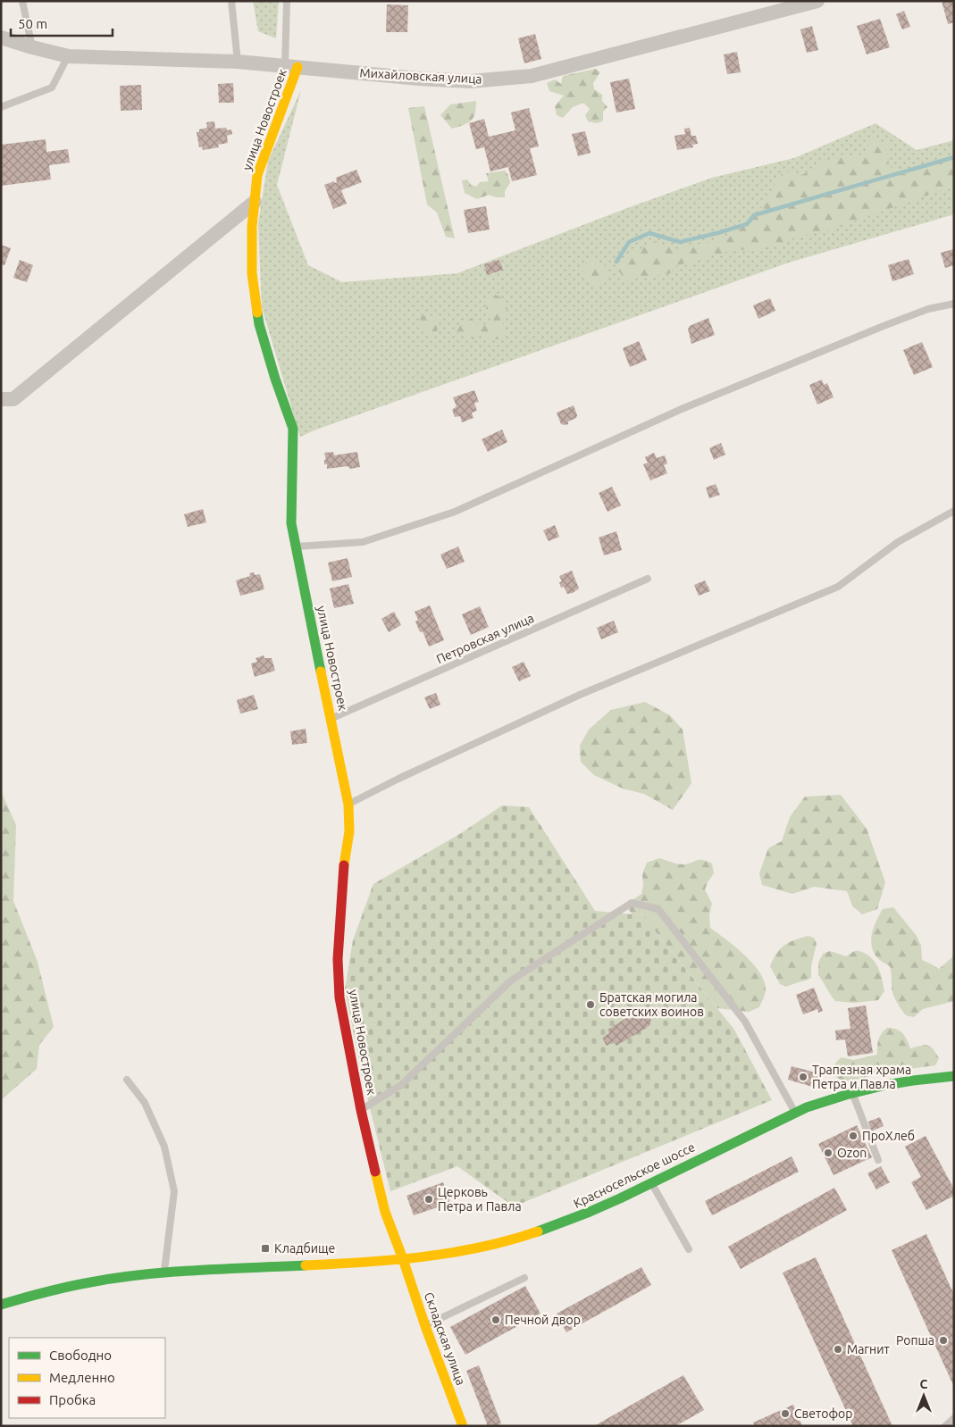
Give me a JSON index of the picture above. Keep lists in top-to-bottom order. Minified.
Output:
{"streets":{"street":["Михайловская улица","улица Новостроек","Красносельское шоссе","Складская улица"],"lane":["Петровская улица"]},"crossings":[["Михайловская улица","улица Новостроек"],["улица Новостроек","Петровская улица"],["улица Новостроек","Красносельское шоссе"],["улица Новостроек","Складская улица"],["Красносельское шоссе","Складская улица"]],"places":{"other":["Братская могила советских воинов","Трапезная храма Петра и Павла","ПроХлеб","Ozon","Церковь Петра и Павла","Печной двор","Ропша","Магнит","Светофор"],"transit":["Кладбище"]},"legend":["Свободно","Медленно","Пробка"],"scale_bar":"50 m","north":"top"}
